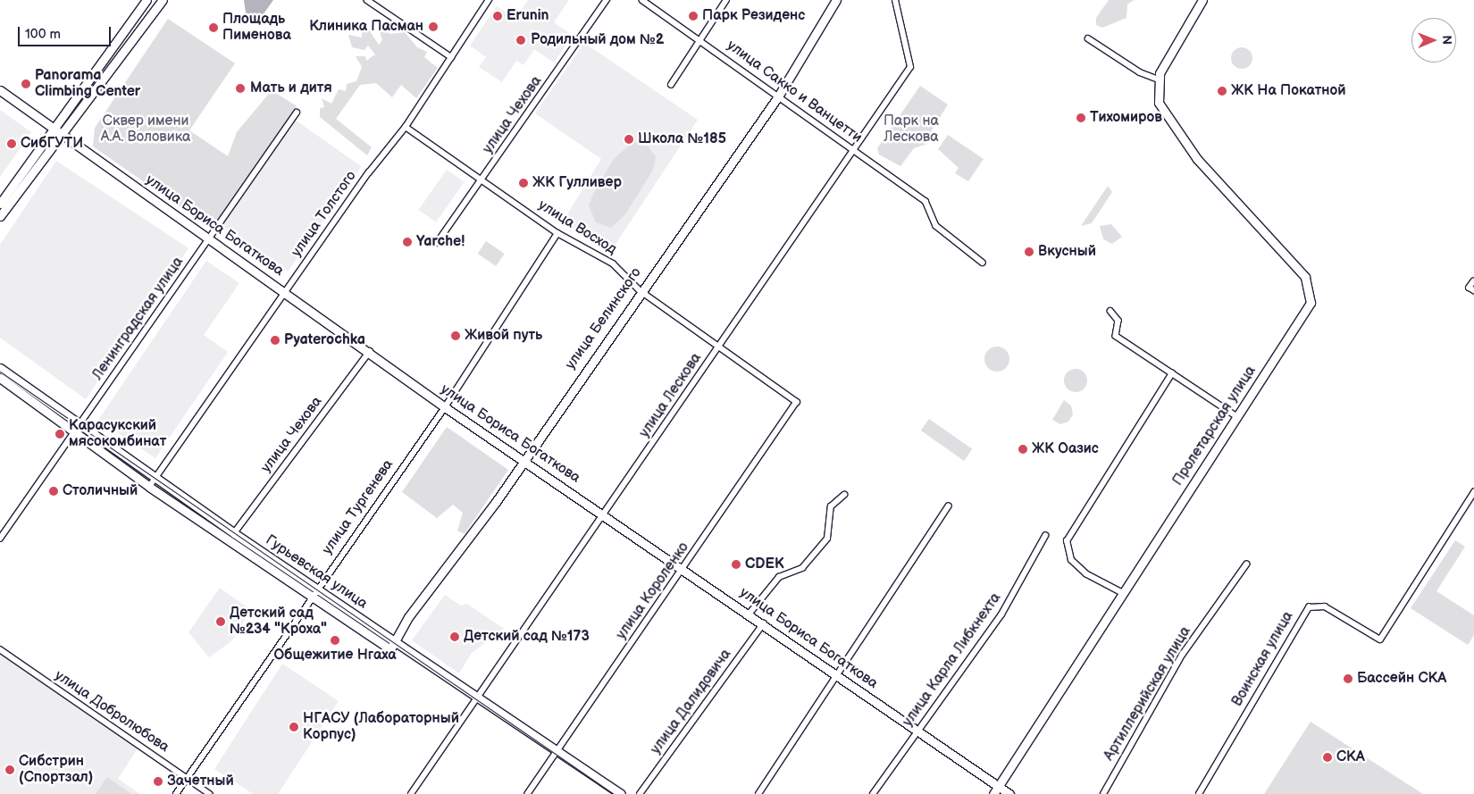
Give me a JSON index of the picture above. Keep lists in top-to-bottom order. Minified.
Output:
{"streets":{"main road":["улица Бориса Богаткова","улица Белинского","Пролетарская улица","Гурьевская улица"],"street":["улица Сакко и Ванцетти","улица Чехова","улица Толстого","улица Восход","Ленинградская улица","улица Лескова","улица Тургенева","улица Короленко","Воинская улица","улица Карла Либкнехта","Артиллерийская улица","улица Далидовича","улица Добролюбова"]},"crossings":[["улица Сакко и Ванцетти","улица Белинского"],["улица Сакко и Ванцетти","улица Лескова"],["улица Чехова","улица Бориса Богаткова"],["улица Чехова","улица Восход"],["улица Чехова","Гурьевская улица"],["улица Толстого","улица Бориса Богаткова"],["улица Толстого","улица Восход"],["улица Толстого","Гурьевская улица"],["улица Бориса Богаткова","Ленинградская улица"],["улица Бориса Богаткова","улица Белинского"],["улица Бориса Богаткова","улица Лескова"],["улица Бориса Богаткова","Пролетарская улица"],["улица Бориса Богаткова","улица Тургенева"],["улица Бориса Богаткова","улица Короленко"],["улица Бориса Богаткова","улица Карла Либкнехта"],["улица Бориса Богаткова","улица Далидовича"],["улица Восход","улица Белинского"],["улица Восход","улица Лескова"],["улица Восход","улица Тургенева"],["улица Восход","улица Короленко"],["Ленинградская улица","Гурьевская улица"],["улица Белинского","Гурьевская улица"],["улица Лескова","Гурьевская улица"],["улица Тургенева","Гурьевская улица"],["улица Тургенева","улица Добролюбова"],["Гурьевская улица","улица Короленко"]],"parks":["Cквер имени А.А. Воловика","Парк на Лескова"],"places":["Erunin","Парк Резиденс","Клиника Пасман","Площадь Пименова","Родильный дом №2","Panorama Climbing Center","Мать и дитя","ЖК На Покатной","Тихомиров","Школа №185","СибГУТИ","ЖК Гулливер","Yarche!","Вкусный","Живой путь","Pyaterochka","Карасукский мясокомбинат","ЖК Оазис","Столичный","CDEK","Детский сад №234 \"Кроха\"","Детский сад №173","Общежитие Нгаха","Бассейн СКА","НГАСУ (Лабораторный Корпус)","СКА","Сибстрин (Спортзал)","Зачетный"],"scale_bar":"100 m","north":"right"}
